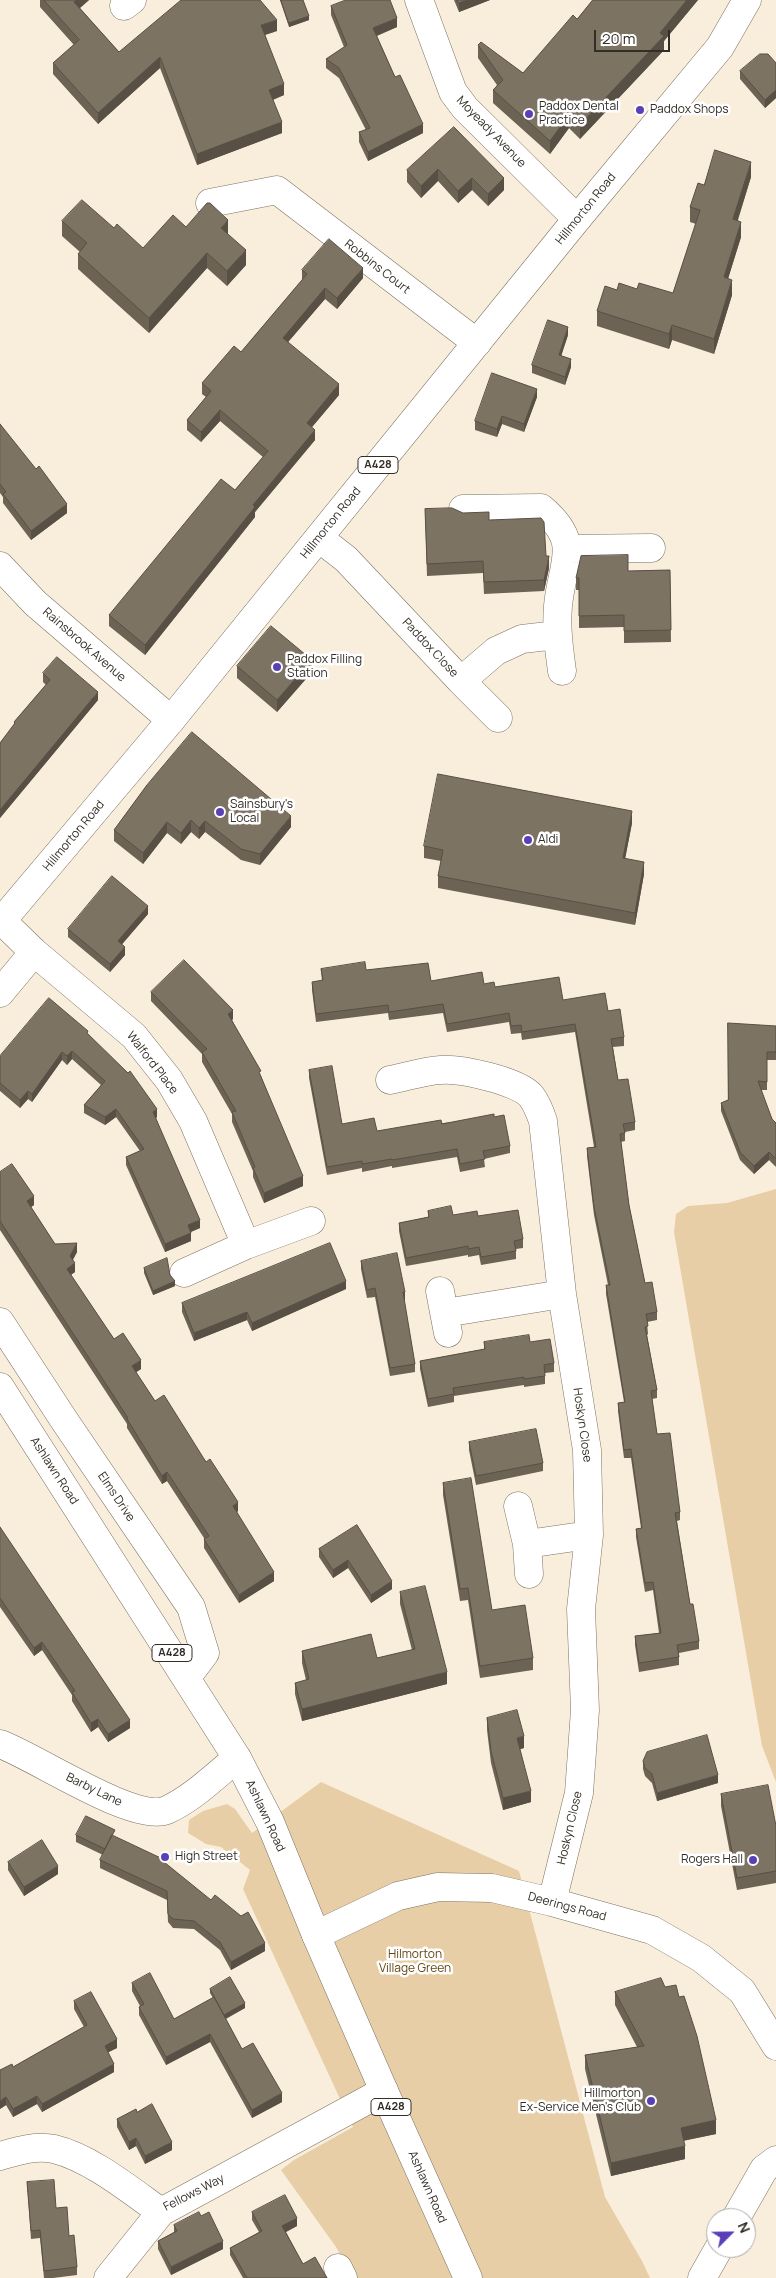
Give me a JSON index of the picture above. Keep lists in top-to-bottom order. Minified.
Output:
{"streets":{"main road":["Moyeady Avenue","Hillmorton Road","Robbins Court","A428","Rainsbrook Avenue","Paddox Close","Walford Place","Hoskyn Close","Ashlawn Road","Elms Drive","Barby Lane","Deerings Road","Fellows Way"]},"crossings":[["Moyeady Avenue","Hillmorton Road"],["Hillmorton Road","Robbins Court"],["Hillmorton Road","Rainsbrook Avenue"],["Hillmorton Road","Paddox Close"],["Hillmorton Road","Walford Place"],["Hoskyn Close","Deerings Road"],["Ashlawn Road","Elms Drive"],["Ashlawn Road","Barby Lane"],["Ashlawn Road","Deerings Road"],["Ashlawn Road","Fellows Way"]],"parks":["Hilmorton Village Green"],"places":["Paddox Shops","Paddox Dental Practice","Paddox Filling Station","Sainsbury's Local","Aldi","High Street","Rogers Hall","Hillmorton Ex-Service Men's Club"],"scale_bar":"20 m","north":"top right"}
